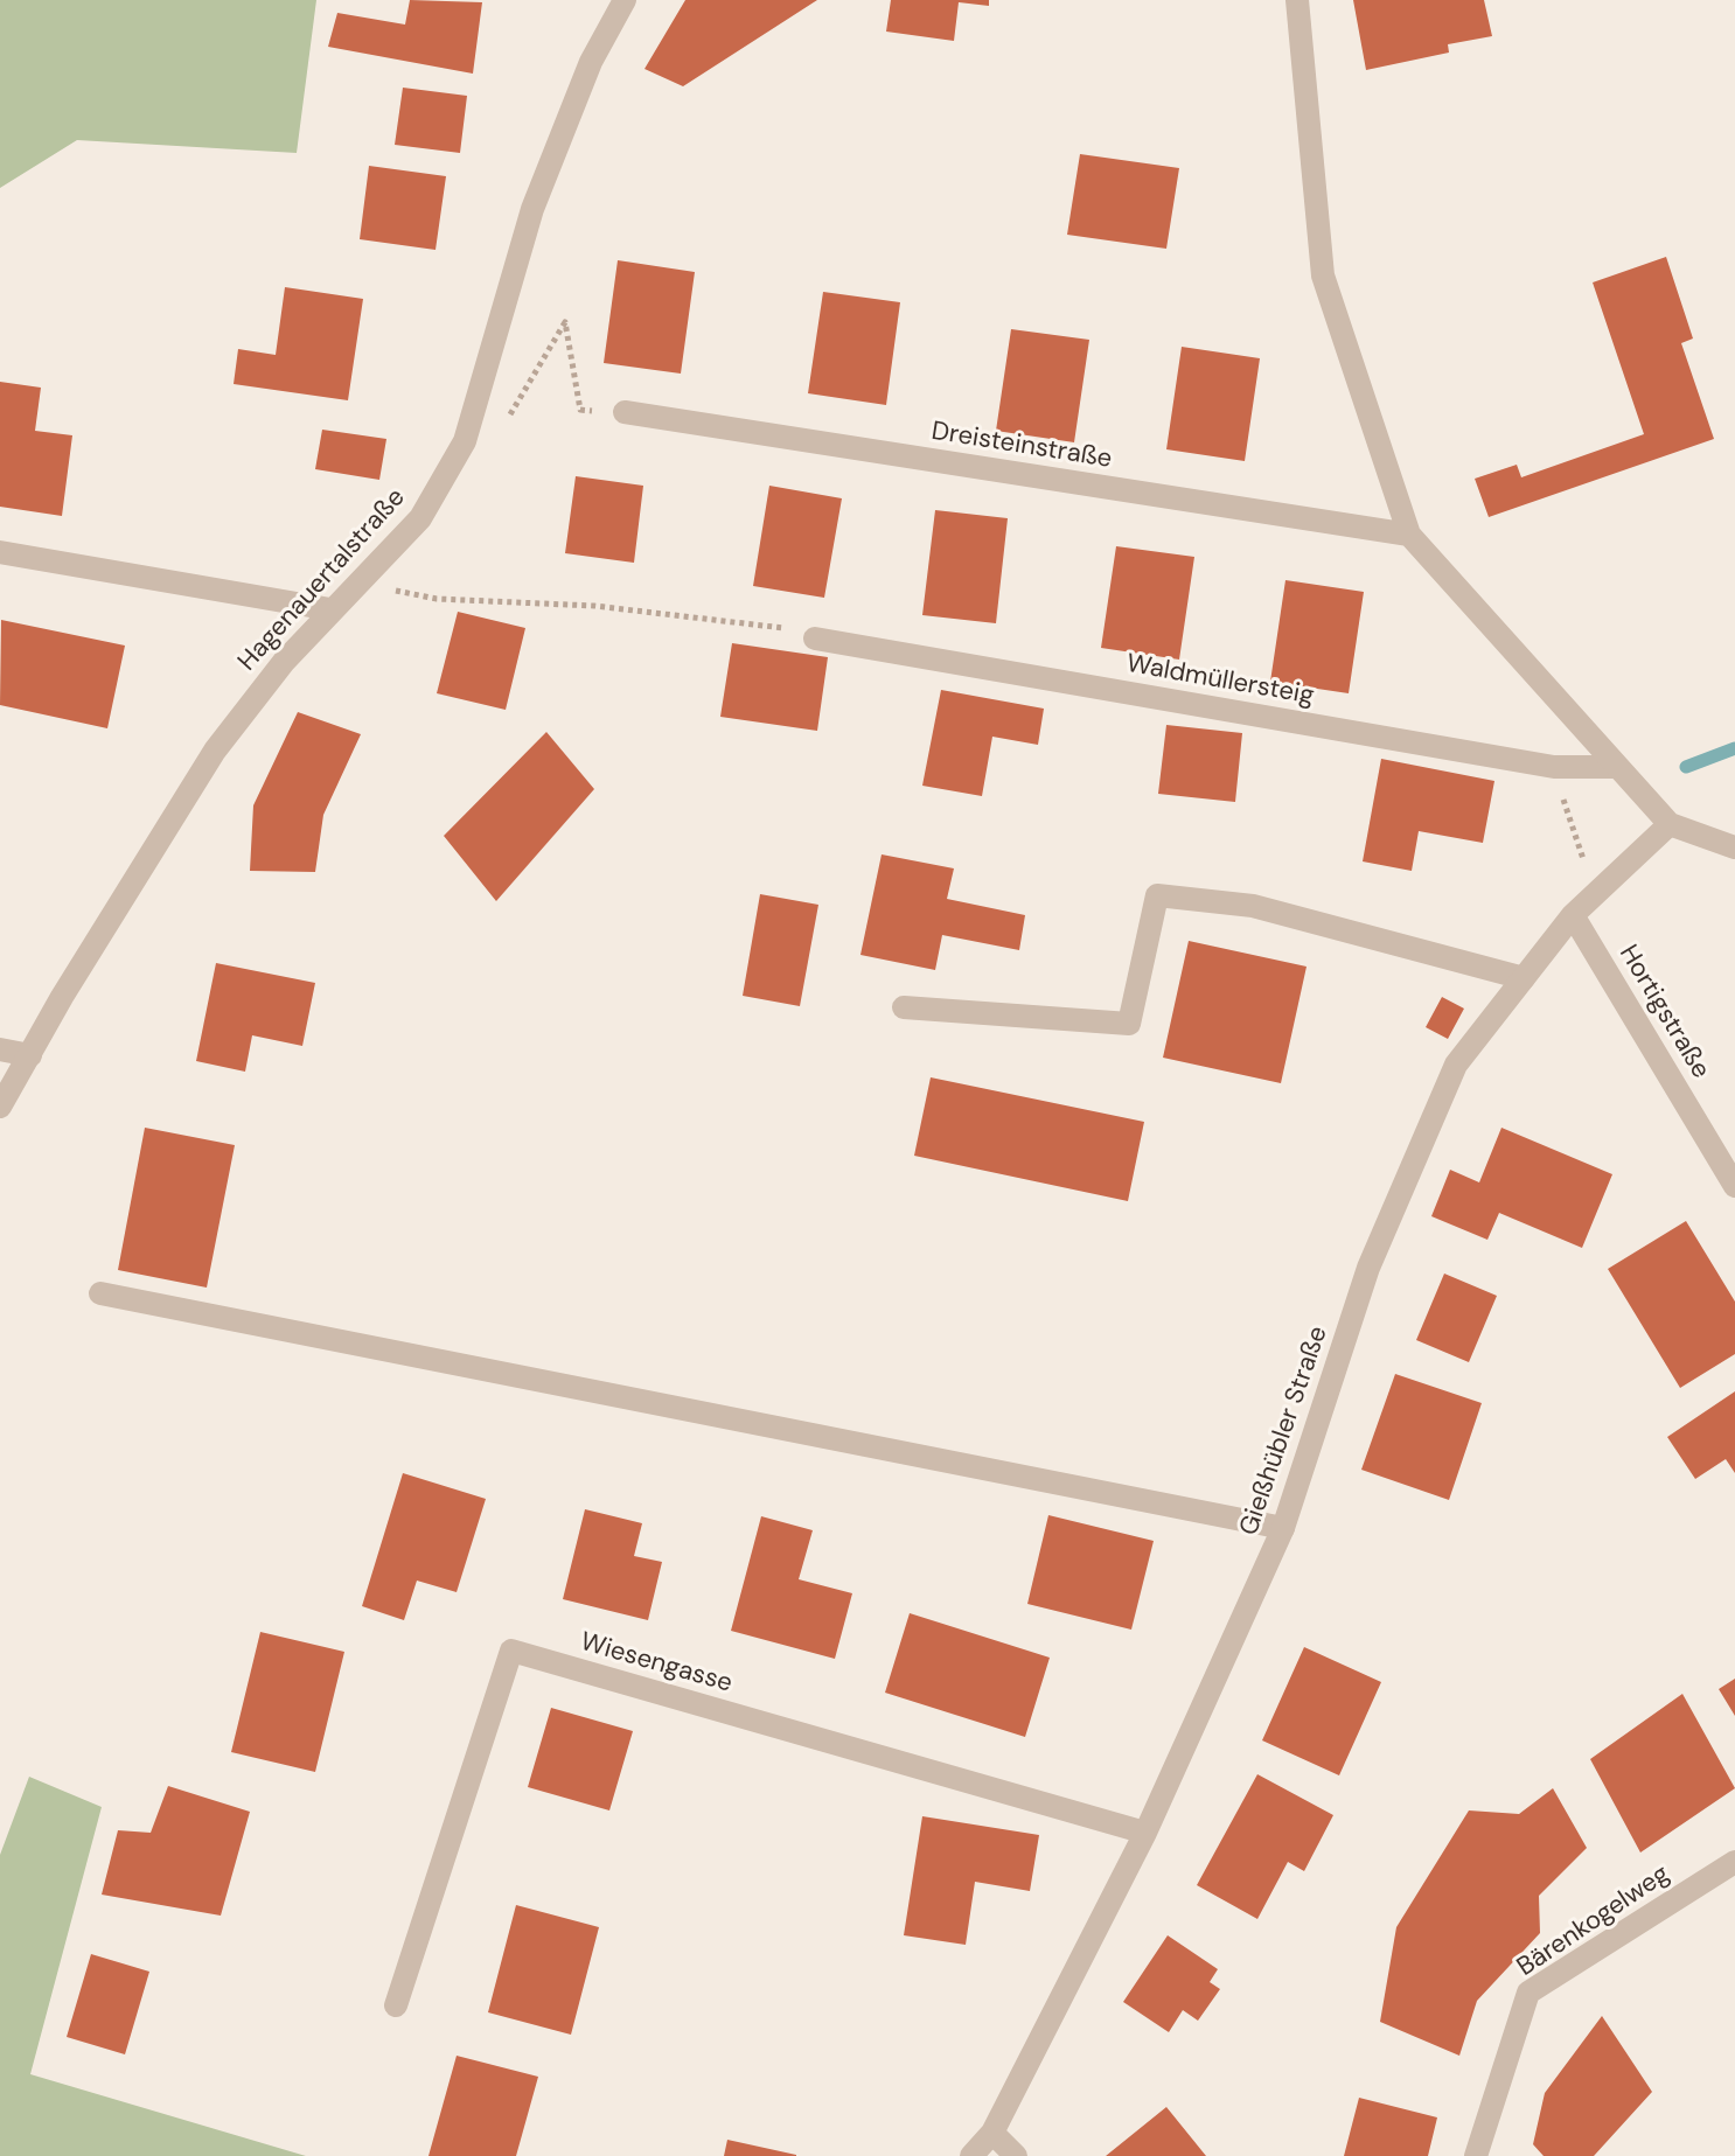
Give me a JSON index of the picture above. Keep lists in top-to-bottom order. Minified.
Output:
{"streets":{"street":["Dreisteinstraße","Hagenauertalstraße","Waldmüllersteig","Hortigstraße","Gießhübler Straße","Wiesengasse","Bärenkogelweg"]},"crossings":[["Hortigstraße","Gießhübler Straße"],["Gießhübler Straße","Wiesengasse"]]}
